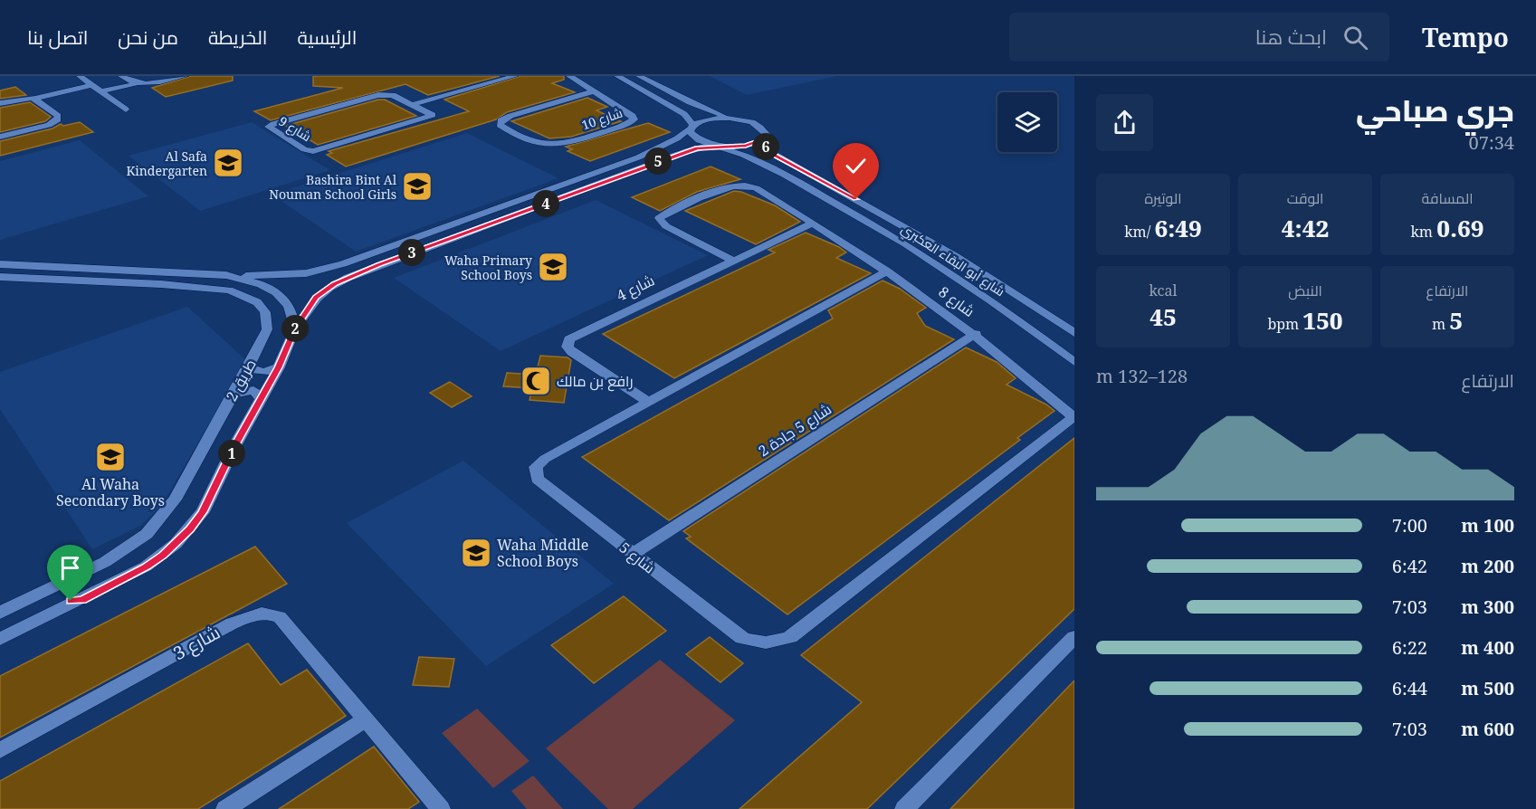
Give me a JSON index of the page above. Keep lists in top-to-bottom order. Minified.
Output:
{"streets":{"street":["شارع 10","شارع 9","شارع أبو البقاء العكبري","شارع 4","شارع 8","طريق 2","شارع 5 جادة 2","شارع 5","شارع 3"]},"crossings":[["شارع أبو البقاء العكبري","طريق 2"],["شارع 4","شارع 8"],["شارع 4","شارع 5"],["شارع 8","شارع 5 جادة 2"],["شارع 8","شارع 5"],["شارع 5 جادة 2","شارع 5"]],"places":{"school or university":["Al Safa Kindergarten","Bashira Bint Al Nouman School Girls","Waha Primary School Boys","Al Waha Secondary Boys","Waha Middle School Boys"],"mosque":["رافع بن مالك"]},"page":{"header":"Tempo","search":"ابحث هنا","nav":["الرئيسية","الخريطة","من نحن","اتصل بنا"],"heading":["جري صباحي","07:34"],"pins":["6","5","4","3","2","1"],"stats":[["المسافة","0.69 km"],["الوقت","4:42"],["الوتيرة","6:49 /km"],["الارتفاع","5 m"],["النبض","150 bpm"],["kcal","45"]],"chart":["الارتفاع","128–132 m"],"list":[{"name":"100 m","note":"7:00"},{"name":"200 m","note":"6:42"},{"name":"300 m","note":"7:03"},{"name":"400 m","note":"6:22"},{"name":"500 m","note":"6:44"},{"name":"600 m","note":"7:03"}]}}
